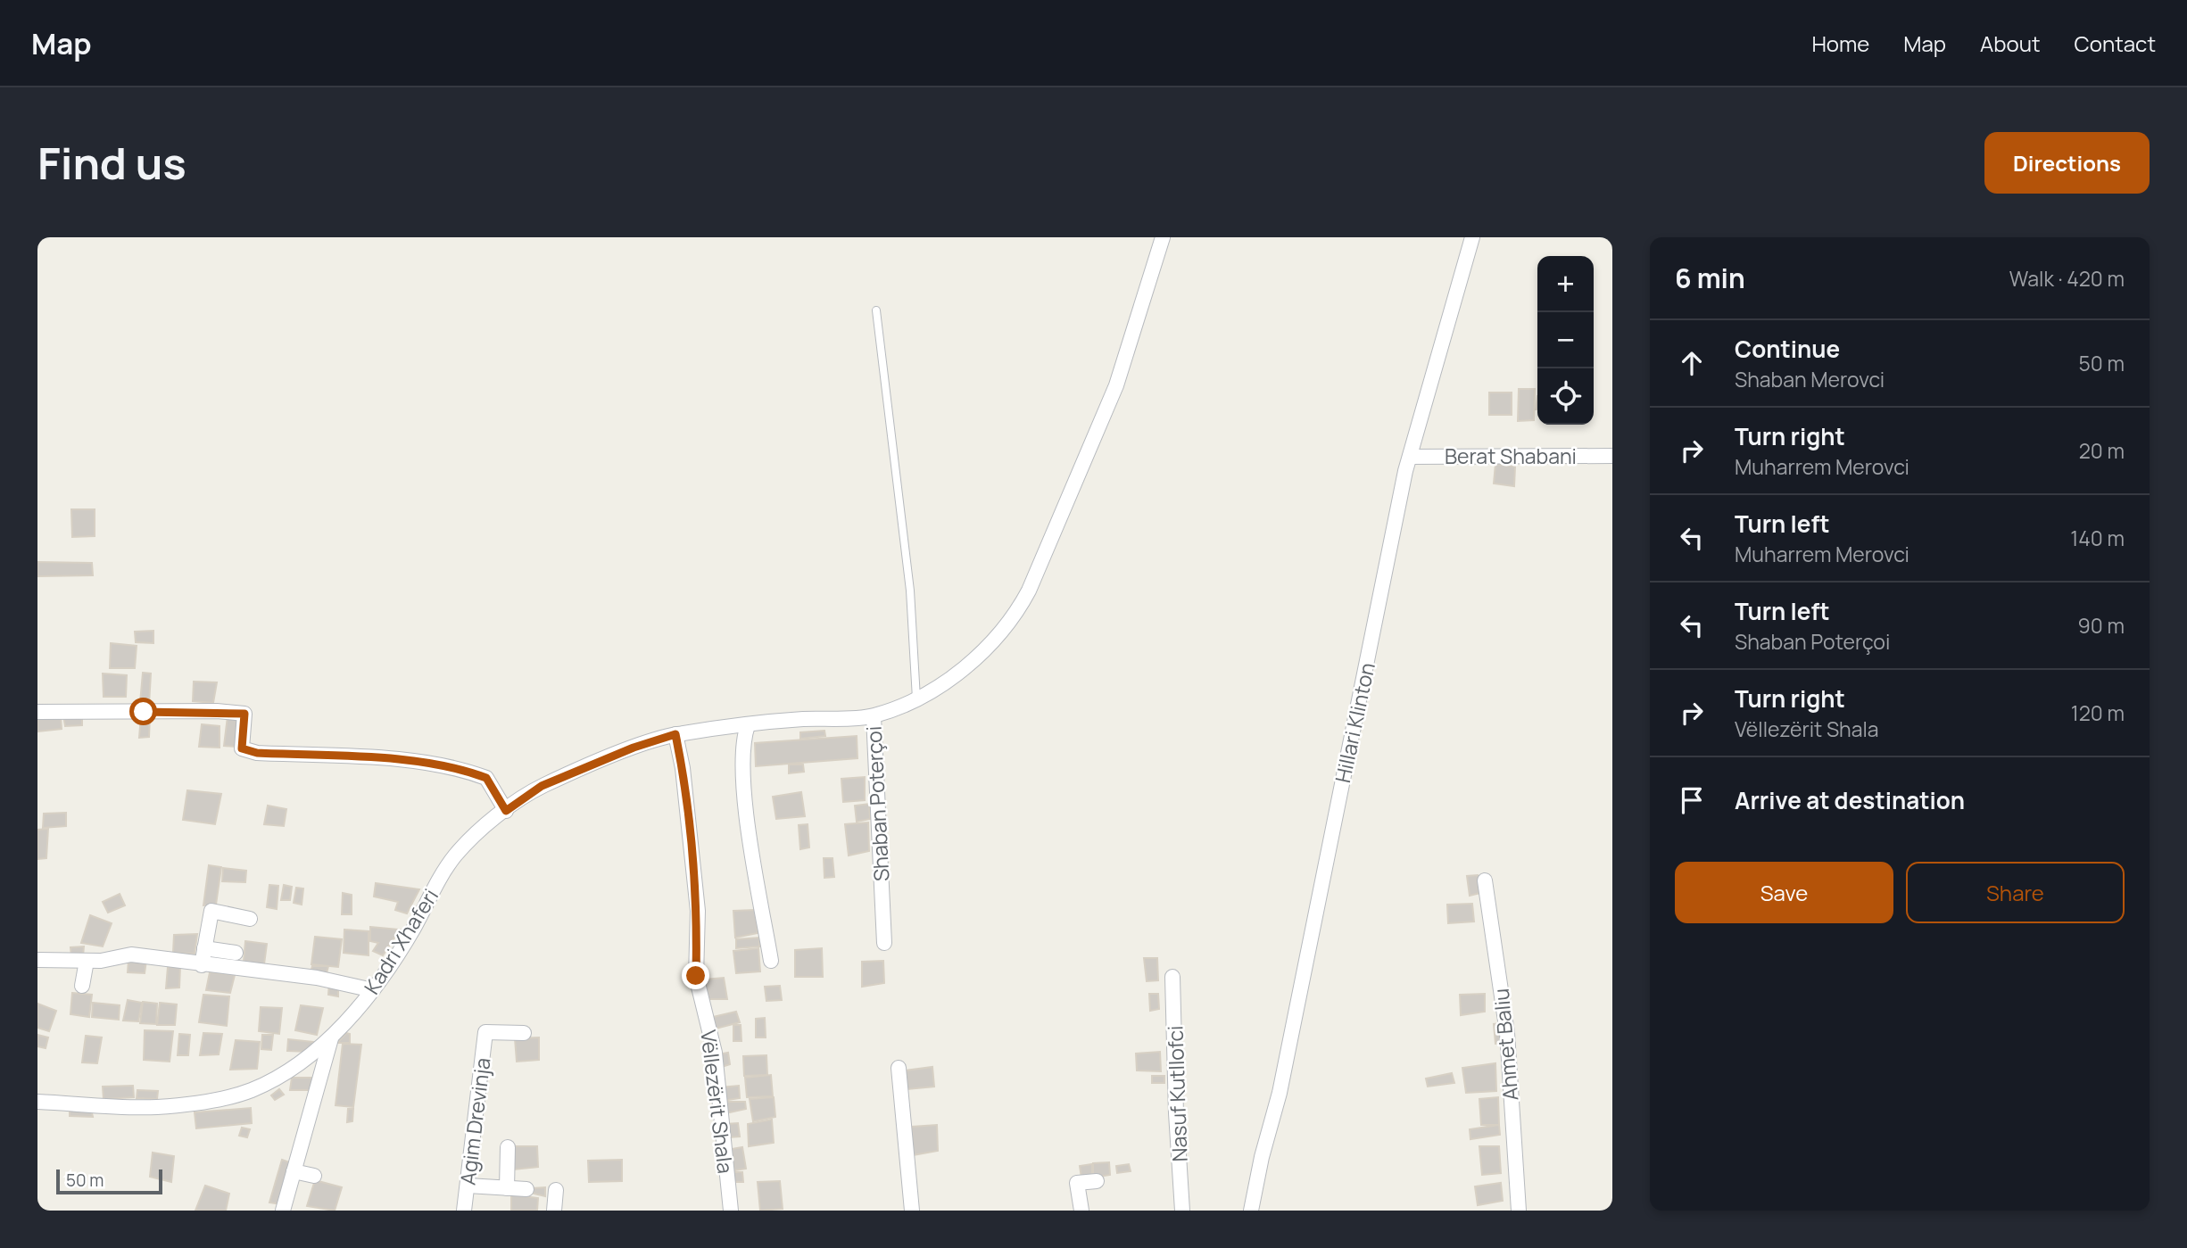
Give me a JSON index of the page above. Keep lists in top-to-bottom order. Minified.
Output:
{"streets":{"street":["Berat Shabani","Hillari Klinton","Shaban Poterçoi","Kadri Xhaferi","Ahmet Baliu","Nasuf Kutllofci","Vëllezërit Shala","Agim Drevinja"]},"crossings":[["Berat Shabani","Hillari Klinton"],["Shaban Poterçoi","Kadri Xhaferi"],["Shaban Poterçoi","Vëllezërit Shala"]],"scale_bar":"50 m","page":{"header":"Map","nav":["Home","Map","About","Contact"],"buttons":["Directions",["Save","Share"]],"title":"Find us","heading":["6 min","Walk · 420 m"],"map_buttons":["+","−"],"list":[["Continue","Shaban Merovci","50 m"],["Turn right","Muharrem Merovci","20 m"],["Turn left","Muharrem Merovci","140 m"],["Turn left","Shaban Poterçoi","90 m"],["Turn right","Vëllezërit Shala","120 m"],"Arrive at destination"],"scale":"50 m"}}
